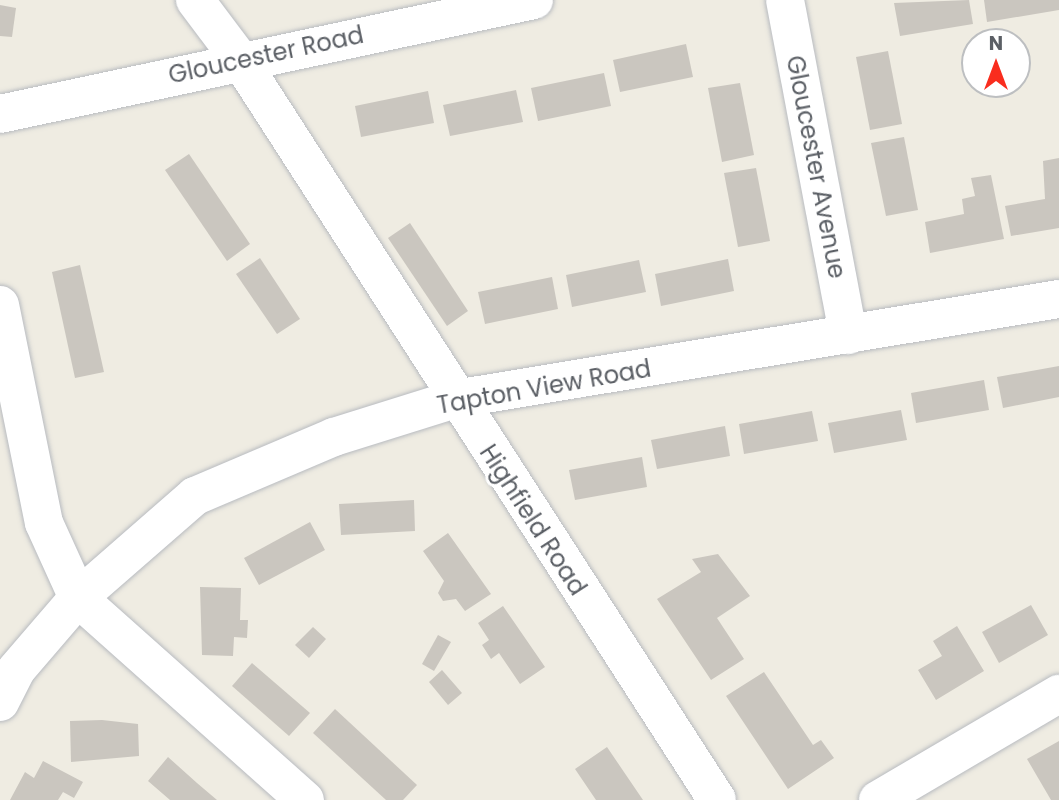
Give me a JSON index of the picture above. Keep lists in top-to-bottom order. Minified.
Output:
{"streets":{"street":["Gloucester Road","Gloucester Avenue","Tapton View Road","Highfield Road"]},"crossings":[["Gloucester Road","Highfield Road"],["Gloucester Avenue","Tapton View Road"],["Tapton View Road","Highfield Road"]],"north":"top"}
